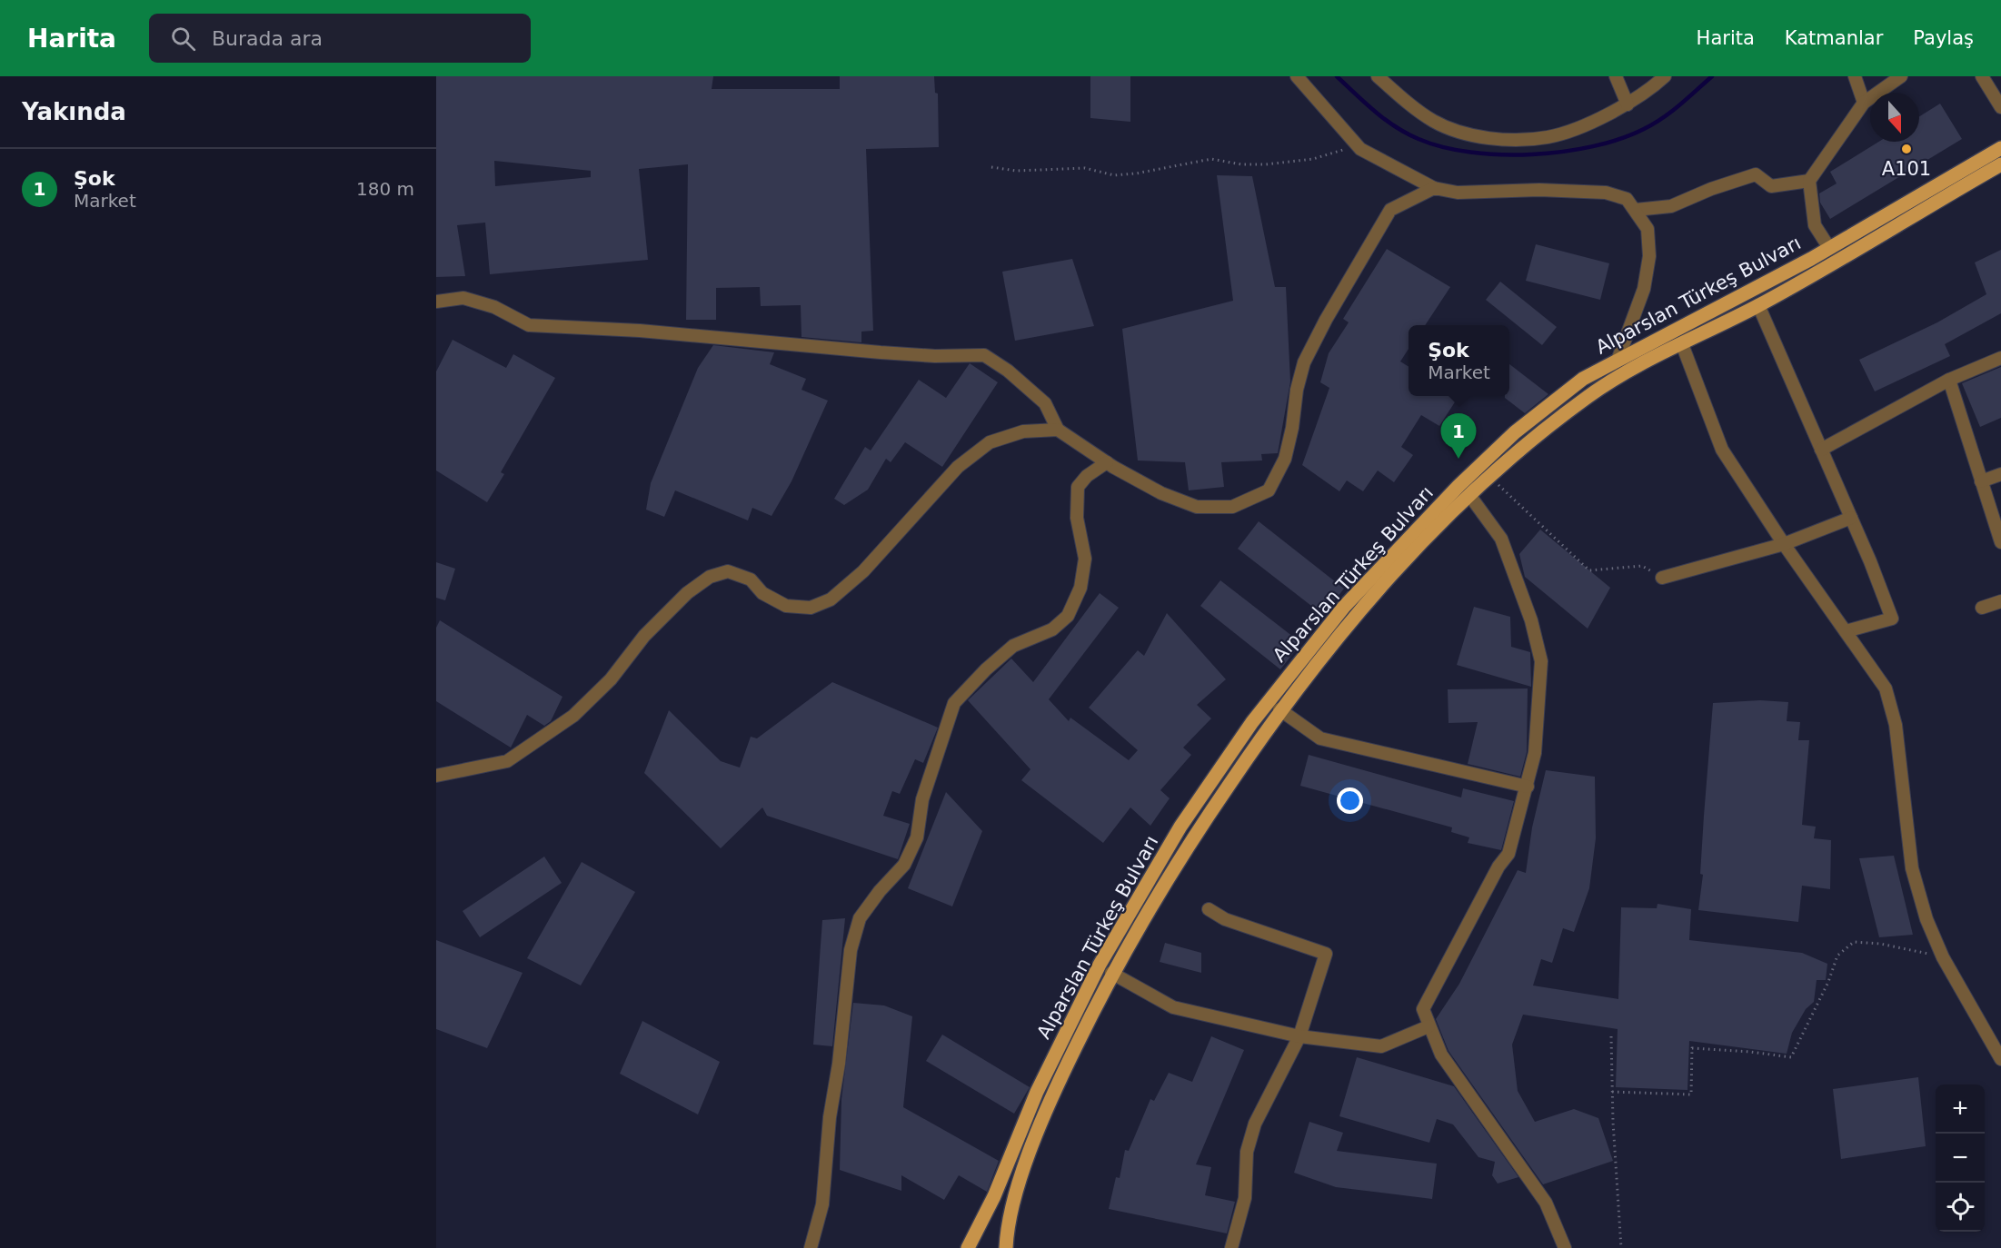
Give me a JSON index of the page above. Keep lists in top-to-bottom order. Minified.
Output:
{"streets":{"main road":["Alparslan Türkeş Bulvarı"]},"places":["A101"],"north":"bottom","page":{"header":"Harita","search":"Burada ara","nav":["Harita","Katmanlar","Paylaş"],"heading":"Yakında","list":[{"mark":"1","name":"Şok","note":"Market","value":"180 m"}],"popup":["Şok","Market"],"pins":"1","map_buttons":["+","−"]}}
